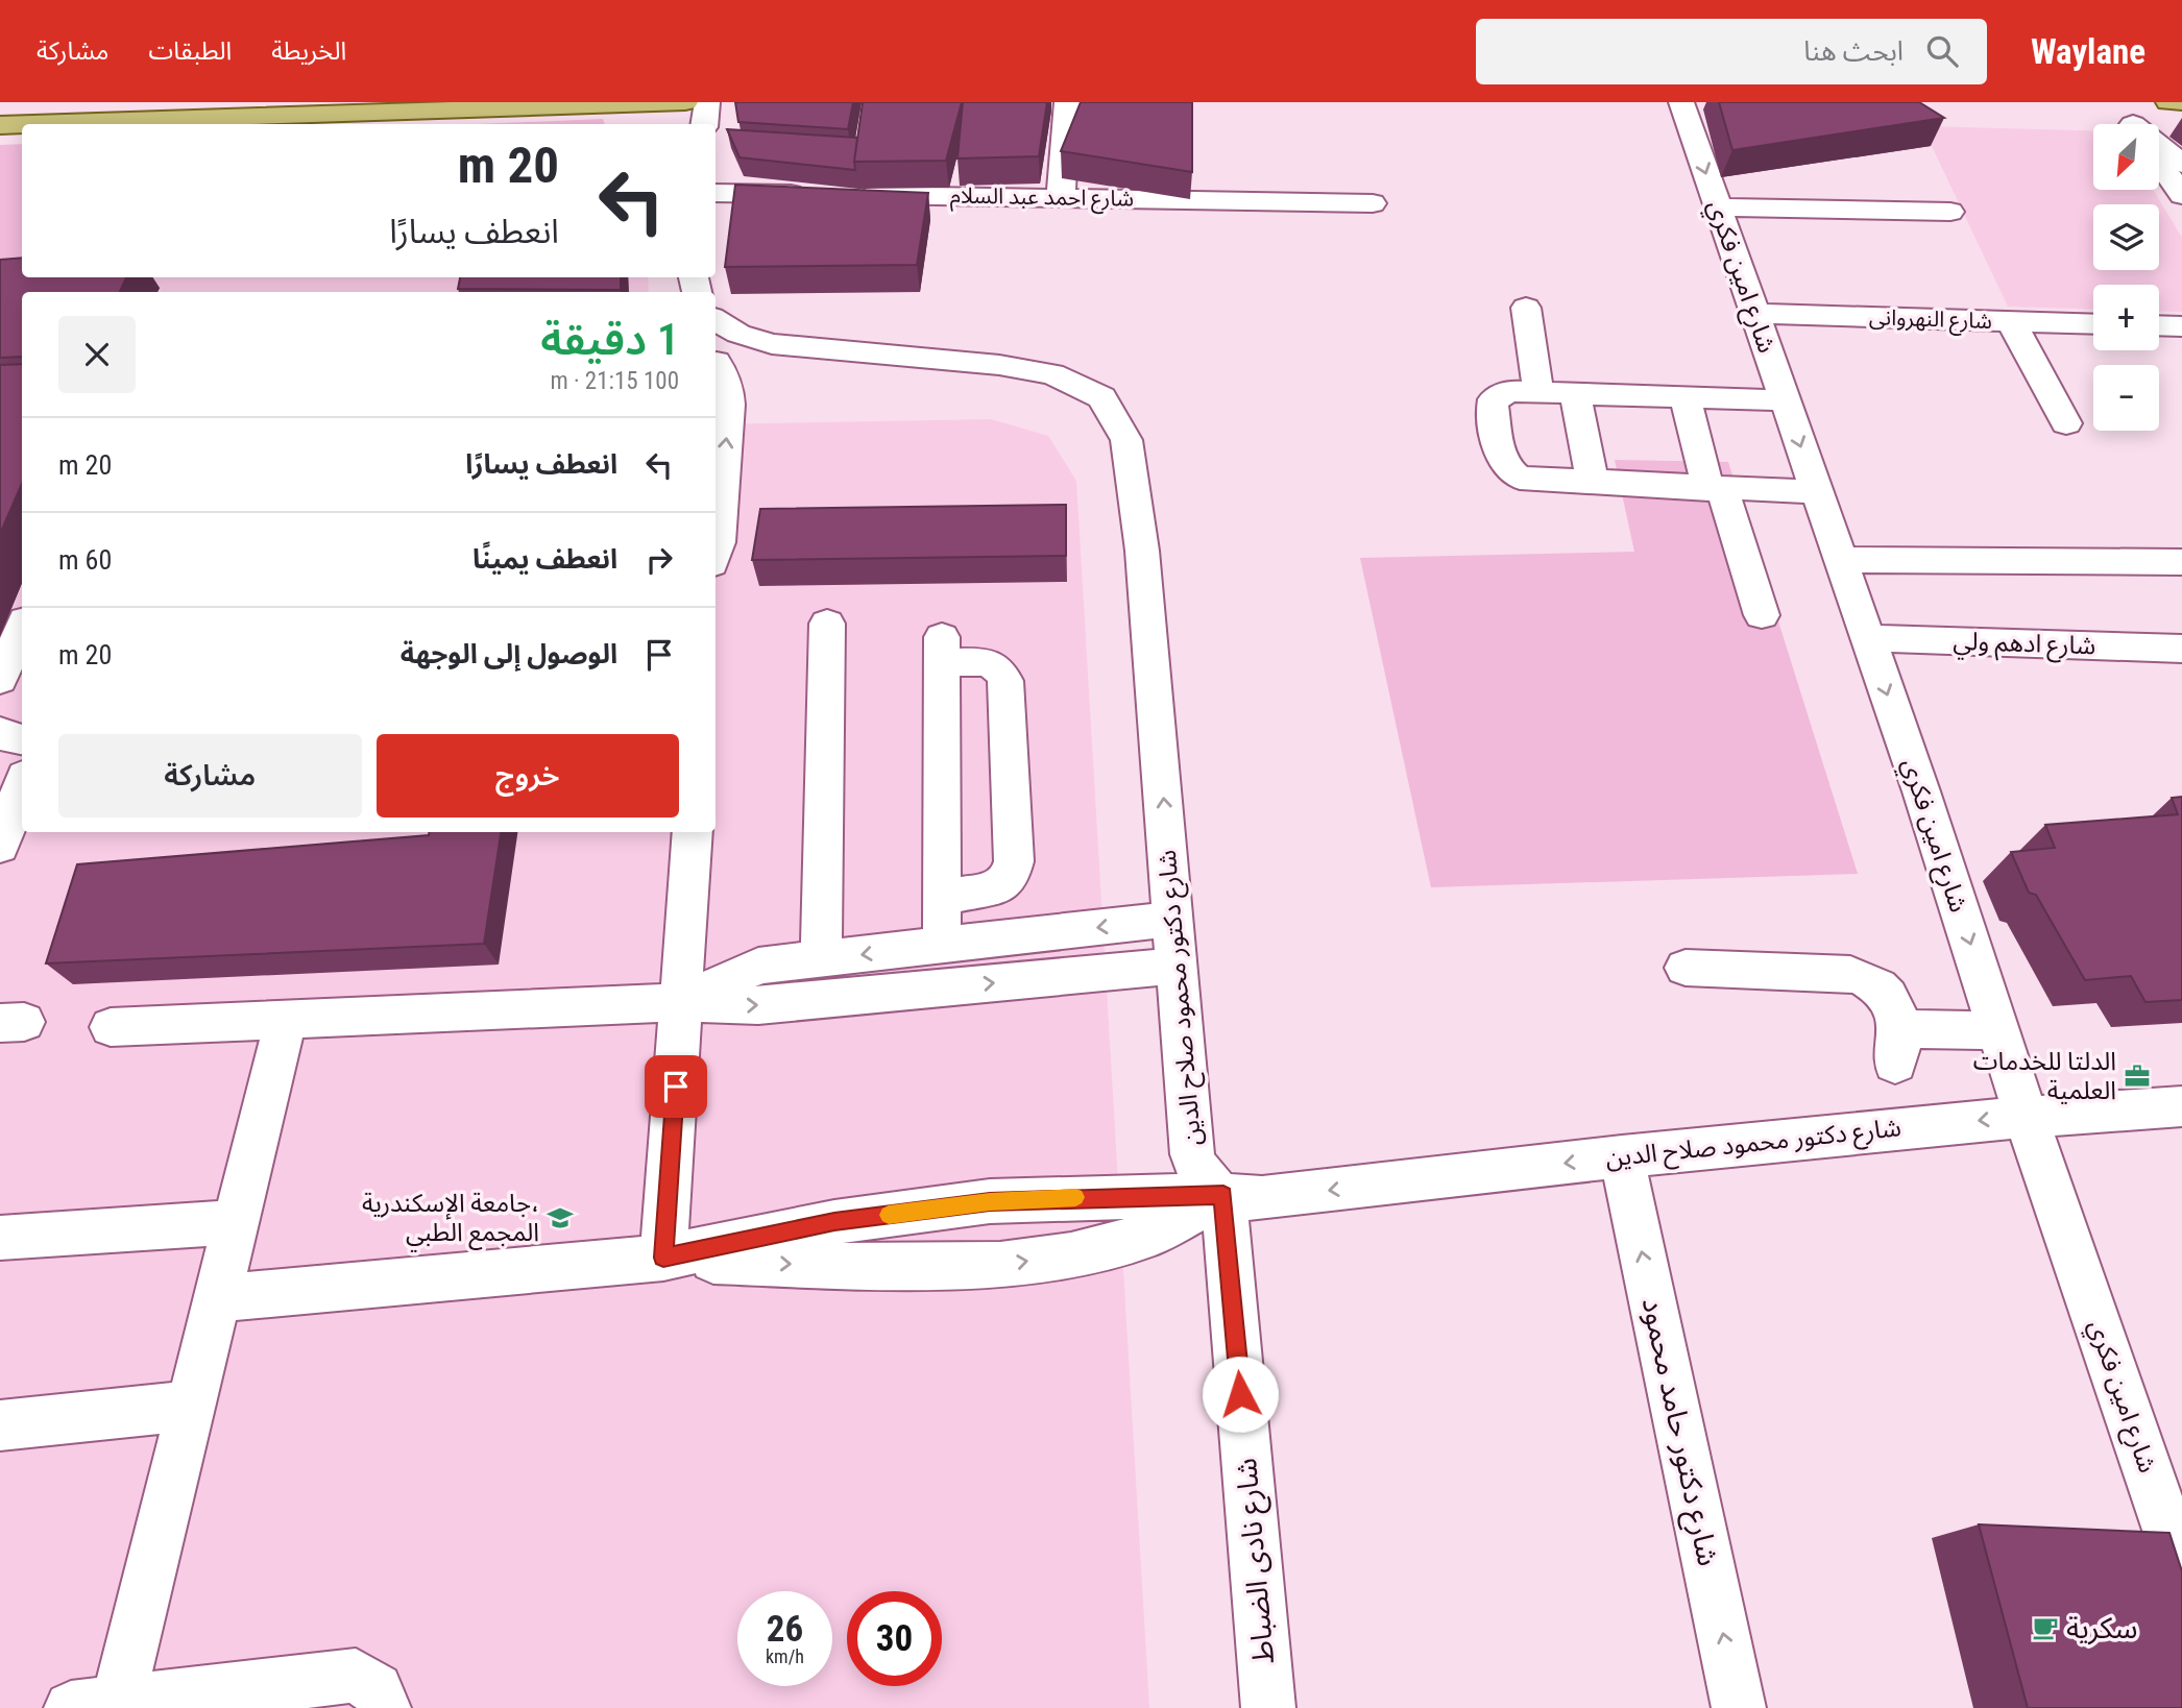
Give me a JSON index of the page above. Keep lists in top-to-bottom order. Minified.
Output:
{"streets":{"street":["شارع احمد عبد السلام","شارع امين فكري","شارع النهروانى","شارع ادهم ولي","شارع دكتور محمود صلاح الدين","شارع دكتور حامد محمود","شارع نادى الضباط"]},"crossings":[["شارع امين فكري","شارع النهروانى"],["شارع امين فكري","شارع ادهم ولي"],["شارع امين فكري","شارع دكتور محمود صلاح الدين"],["شارع دكتور محمود صلاح الدين","شارع دكتور حامد محمود"],["شارع دكتور محمود صلاح الدين","شارع نادى الضباط"]],"one_way":["شارع دكتور حامد محمود"],"places":{"office":["الدلتا للخدمات العلمية"],"school or university":["جامعة الإسكندرية، المجمع الطبي"],"cafe":["سكرية"]},"north":"bottom left","page":{"header":"Waylane","search":"ابحث هنا","nav":["الخريطة","الطبقات","مشاركة"],"map_buttons":["+","−"],"turn":["20 m","انعطف يسارًا"],"heading":["1 دقيقة","100 m · 21:15"],"list":[{"name":"انعطف يسارًا","value":"20 m"},{"name":"انعطف يمينًا","value":"60 m"},{"name":"الوصول إلى الوجهة","value":"20 m"}],"buttons":["خروج","مشاركة"],"speed":"26 km/h","limit":"30"}}
